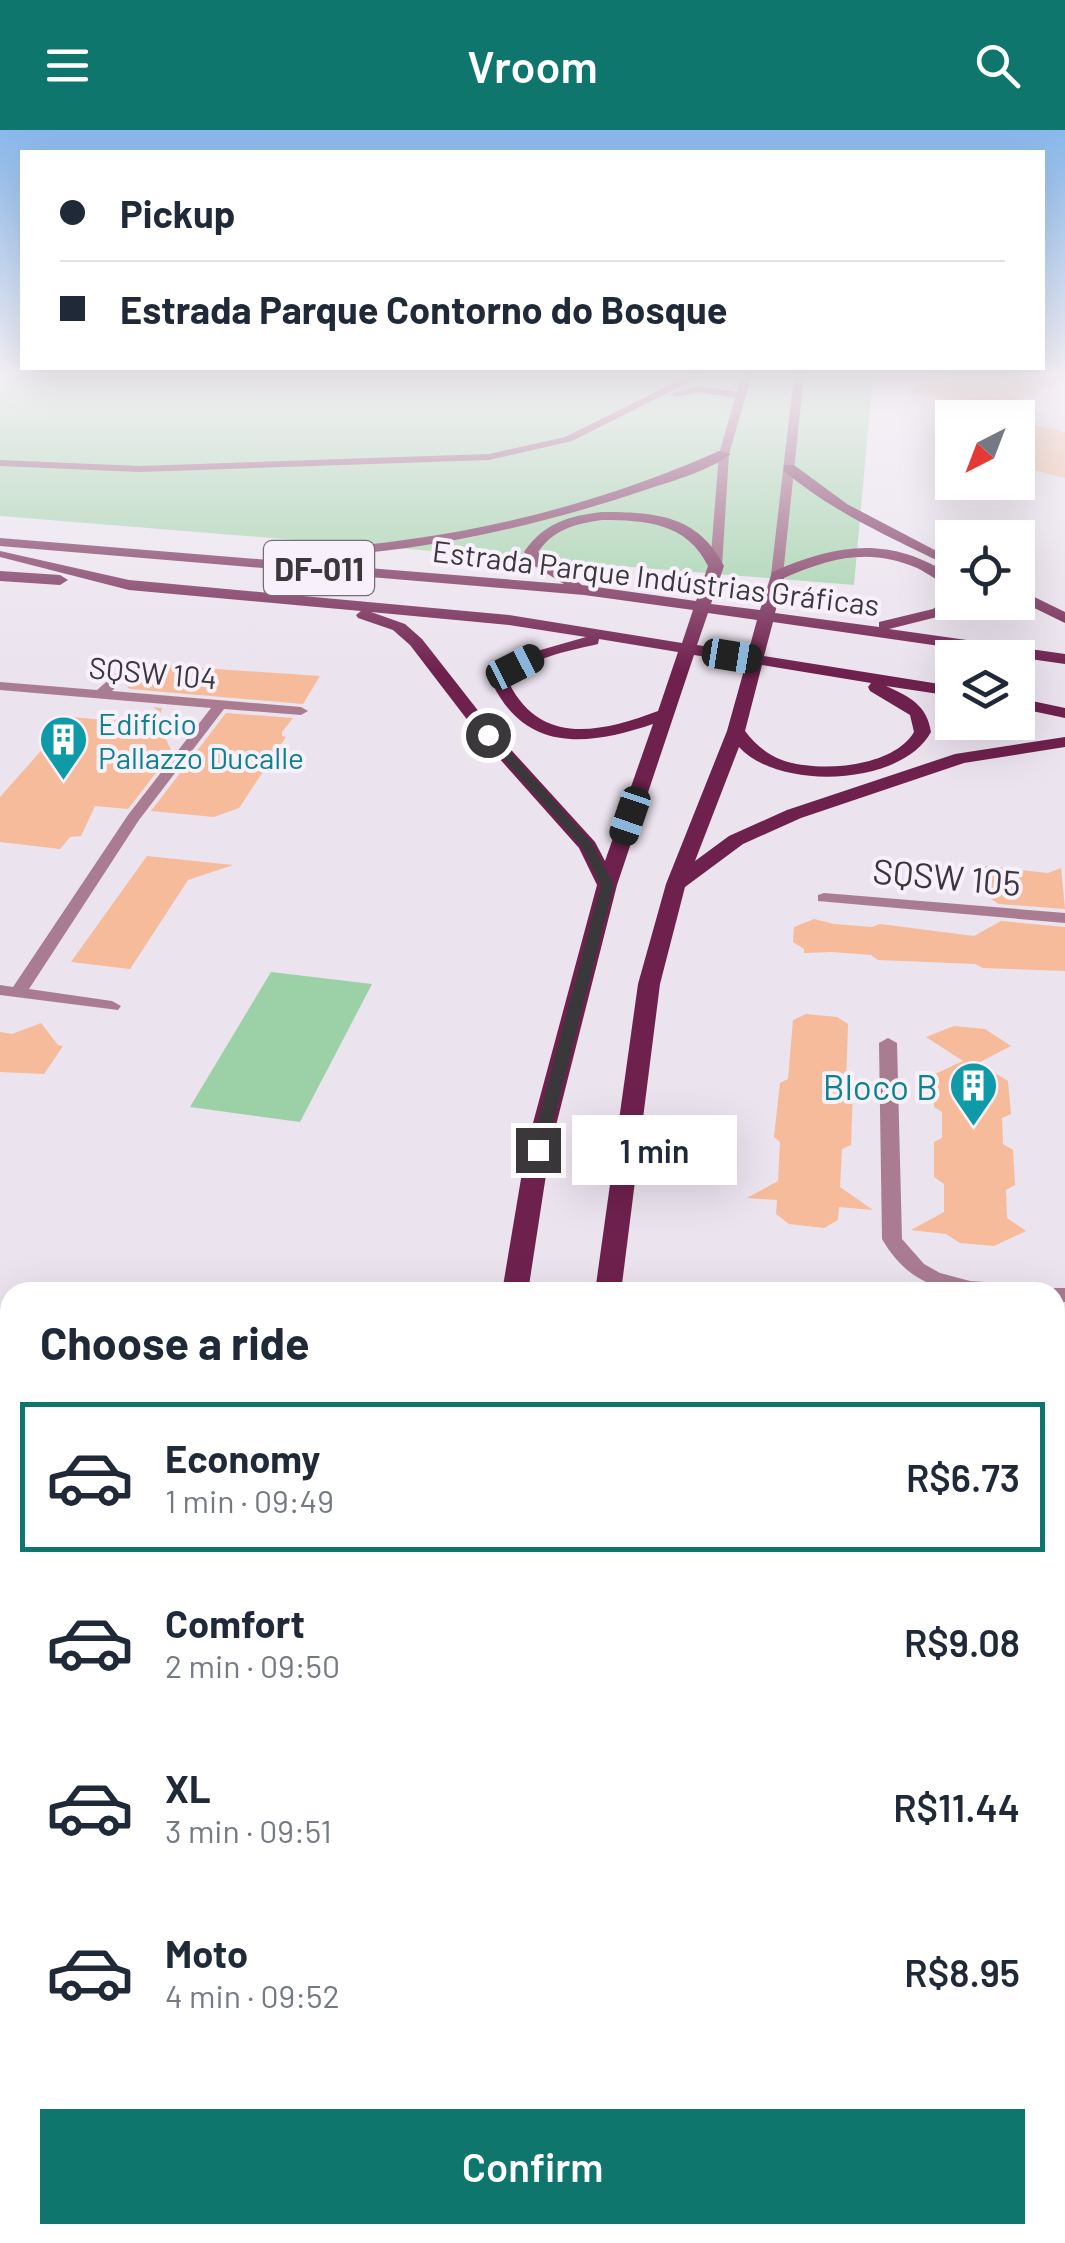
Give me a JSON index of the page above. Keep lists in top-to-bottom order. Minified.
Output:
{"streets":{"main road":["DF-011","Estrada Parque Indústrias Gráficas"],"street":["SQSW 104","SQSW 105"]},"places":{"building":["Edifício Pallazzo Ducalle","Bloco B"]},"north":"bottom left","page":{"header":"Vroom","banner":["Pickup","Estrada Parque Contorno do Bosque"],"bubble":"1 min","heading":"Choose a ride","list":[{"name":"Economy","note":"1 min · 09:49","value":"R$6.73"},{"name":"Comfort","note":"2 min · 09:50","value":"R$9.08"},{"name":"XL","note":"3 min · 09:51","value":"R$11.44"},{"name":"Moto","note":"4 min · 09:52","value":"R$8.95"}],"buttons":"Confirm"}}
